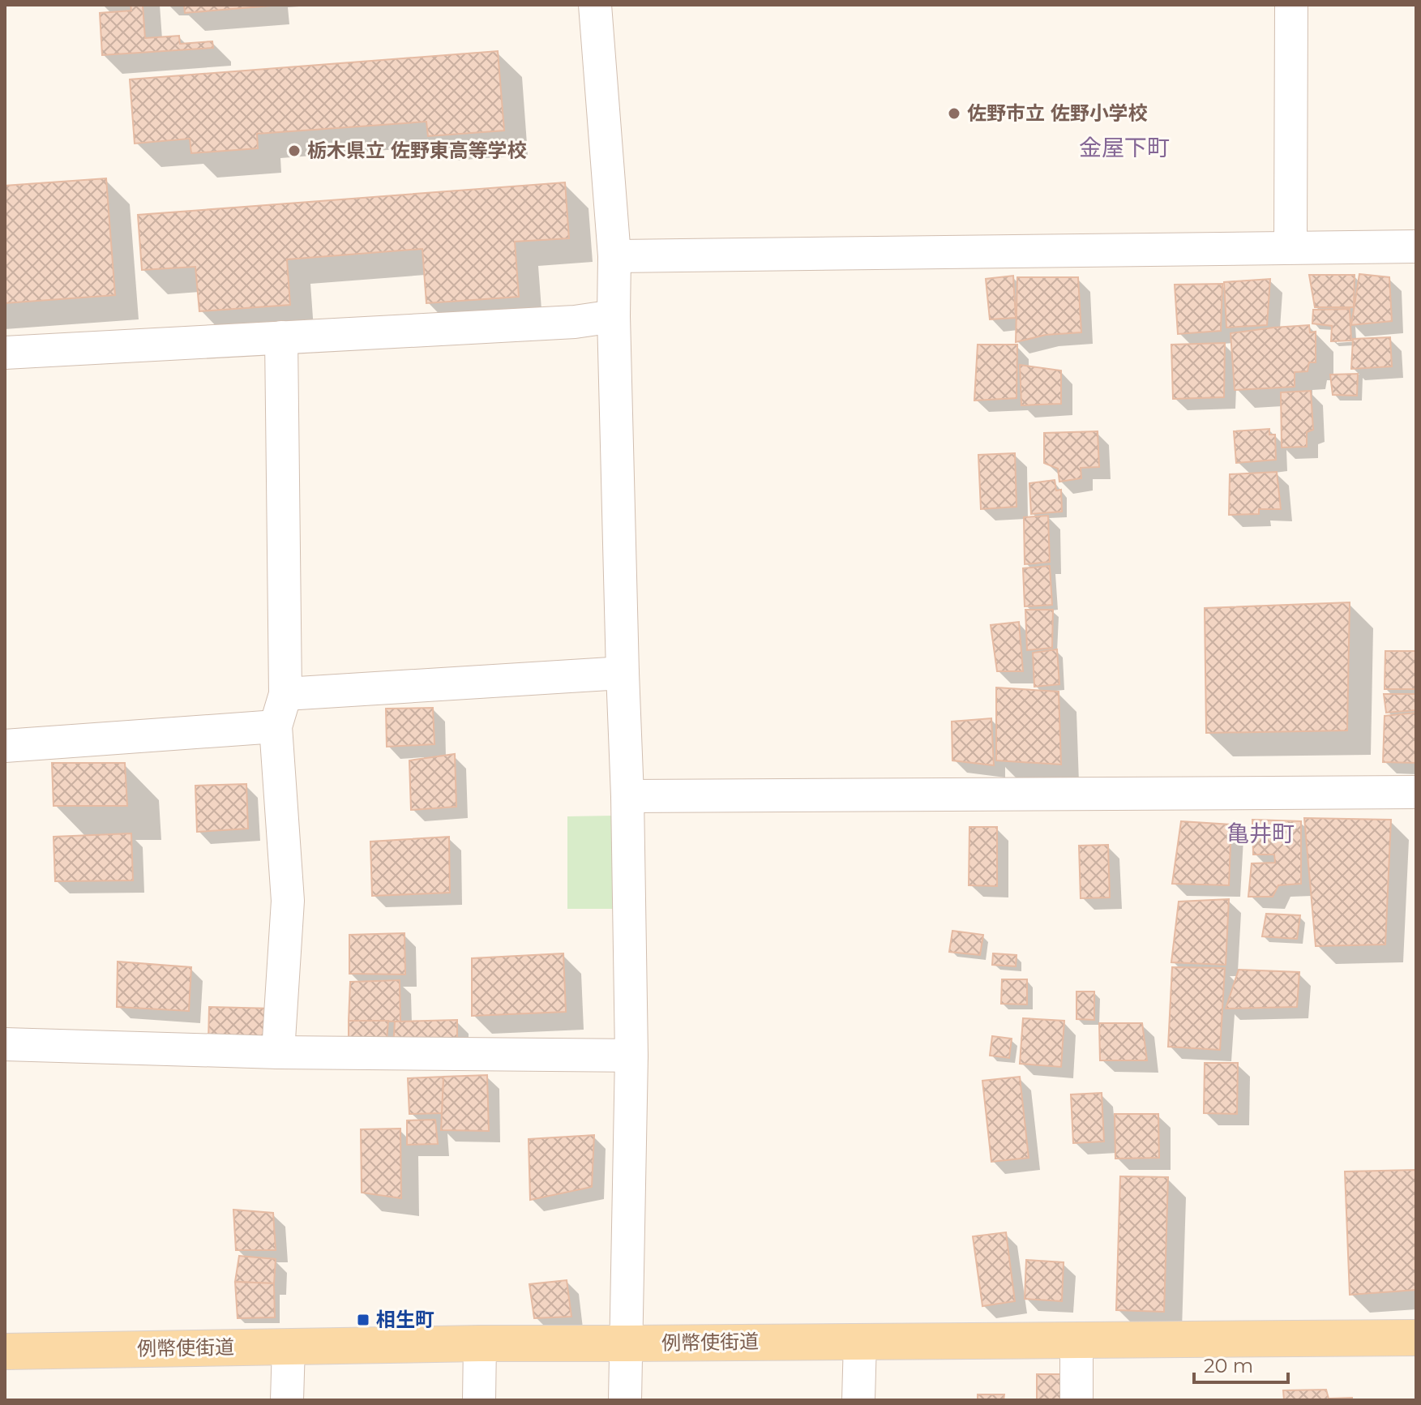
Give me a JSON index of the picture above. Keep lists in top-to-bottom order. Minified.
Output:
{"streets":{"main road":["例幣使街道"]},"districts":["金屋下町","亀井町"],"places":{"other":["佐野市立 佐野小学校","栃木県立 佐野東高等学校"],"transit":["相生町"]},"scale_bar":"20 m"}
